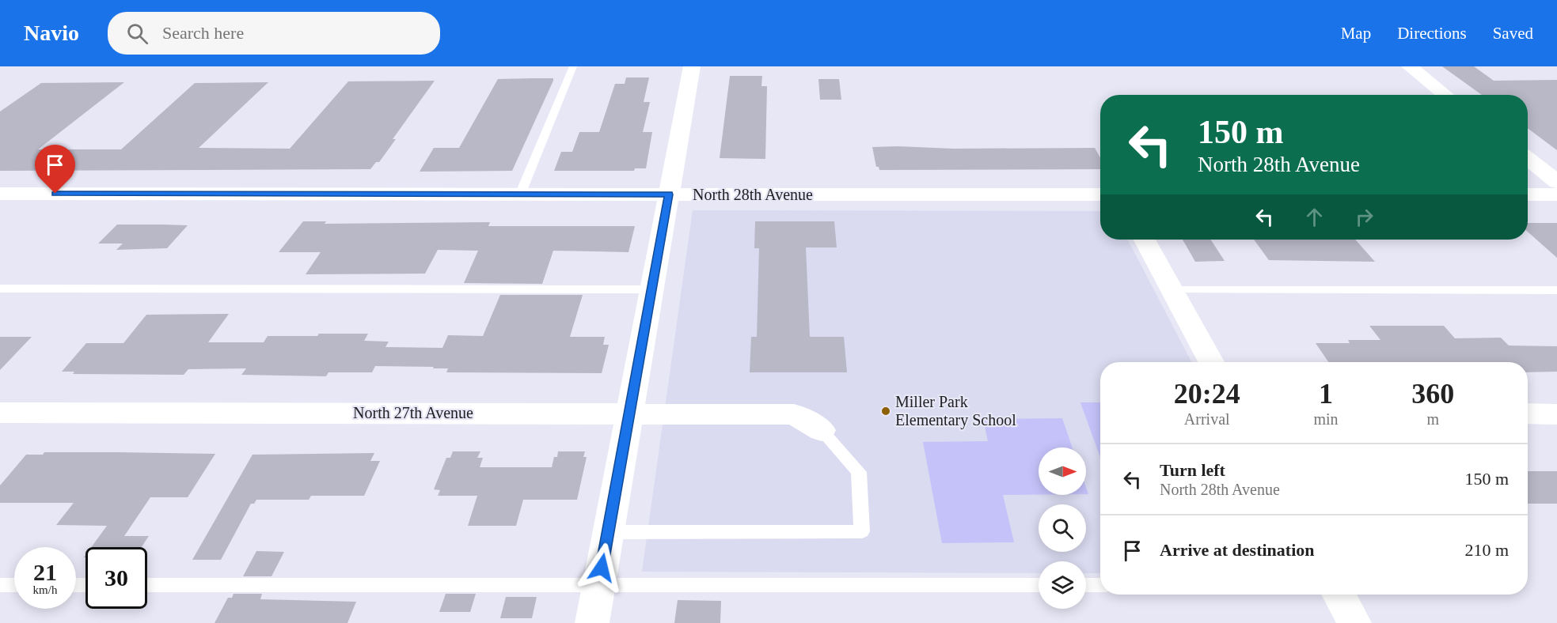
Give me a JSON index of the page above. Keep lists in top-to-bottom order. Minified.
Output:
{"streets":{"street":["North 28th Avenue","North 27th Avenue"]},"places":["Miller Park Elementary School"],"north":"right","page":{"header":"Navio","search":"Search here","nav":["Map","Directions","Saved"],"turn":["150 m","North 28th Avenue"],"eta":["20:24","Arrival","1","min","360","m"],"list":[{"name":"Turn left","note":"North 28th Avenue","value":"150 m"},{"name":"Arrive at destination","value":"210 m"}],"speed":"21 km/h","limit":"30"}}
